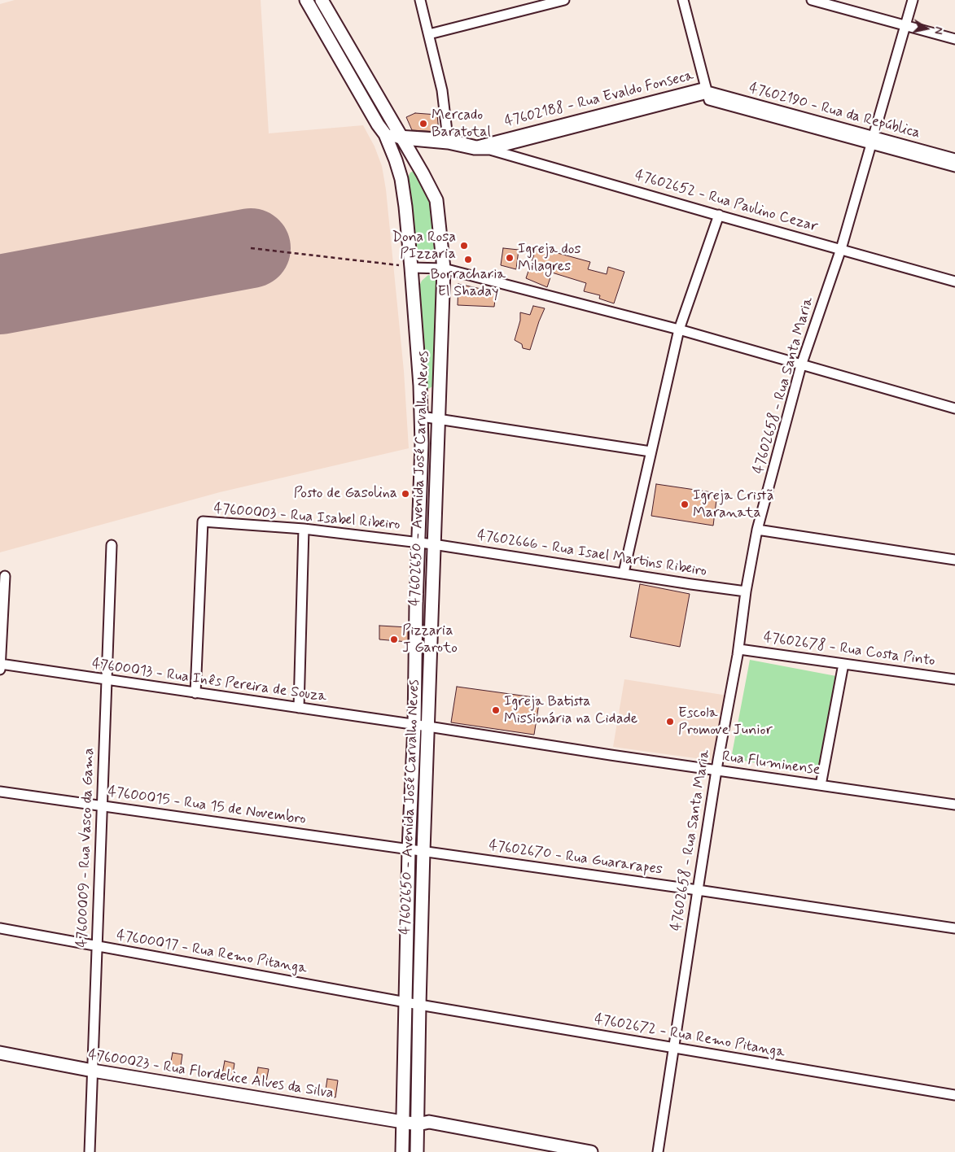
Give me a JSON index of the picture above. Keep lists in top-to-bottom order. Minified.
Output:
{"streets":{"street":["47602188 - Rua Evaldo Fonseca","47602190 - Rua da República","47602652 - Rua Paulino Cezar","47602658 - Rua Santa Maria","47602650 - Avenida José Carvalho Neves","47600003 - Rua Isabel Ribeiro","47602666 - Rua Isael Martins Ribeiro","47602678 - Rua Costa Pinto","47600013 - Rua Inês Pereira de Souza","Rua Fluminense","47600015 - Rua 15 de Novembro","47600009 - Rua Vasco da Gama","47602670 - Rua Guararapes","47600017 - Rua Remo Pitanga","47602672 - Rua Remo Pitanga","47600023 - Rua Flordelice Alves da Silva"]},"crossings":[["47602188 - Rua Evaldo Fonseca","47602190 - Rua da República"],["47602188 - Rua Evaldo Fonseca","47602652 - Rua Paulino Cezar"],["47602190 - Rua da República","47602658 - Rua Santa Maria"],["47602652 - Rua Paulino Cezar","47602658 - Rua Santa Maria"],["47602652 - Rua Paulino Cezar","47602650 - Avenida José Carvalho Neves"],["47602658 - Rua Santa Maria","47602666 - Rua Isael Martins Ribeiro"],["47602658 - Rua Santa Maria","47602678 - Rua Costa Pinto"],["47602658 - Rua Santa Maria","Rua Fluminense"],["47602658 - Rua Santa Maria","47602670 - Rua Guararapes"],["47602658 - Rua Santa Maria","47602672 - Rua Remo Pitanga"],["47602650 - Avenida José Carvalho Neves","47600003 - Rua Isabel Ribeiro"],["47602650 - Avenida José Carvalho Neves","47602666 - Rua Isael Martins Ribeiro"],["47602650 - Avenida José Carvalho Neves","Rua Fluminense"],["47602650 - Avenida José Carvalho Neves","47602670 - Rua Guararapes"],["47602650 - Avenida José Carvalho Neves","47600017 - Rua Remo Pitanga"],["47602650 - Avenida José Carvalho Neves","47602672 - Rua Remo Pitanga"],["47602650 - Avenida José Carvalho Neves","47600023 - Rua Flordelice Alves da Silva"],["47600003 - Rua Isabel Ribeiro","47602666 - Rua Isael Martins Ribeiro"],["47600003 - Rua Isabel Ribeiro","47600013 - Rua Inês Pereira de Souza"],["47600013 - Rua Inês Pereira de Souza","Rua Fluminense"],["47600013 - Rua Inês Pereira de Souza","47600009 - Rua Vasco da Gama"],["47600015 - Rua 15 de Novembro","47600009 - Rua Vasco da Gama"],["47600015 - Rua 15 de Novembro","47602670 - Rua Guararapes"],["47600009 - Rua Vasco da Gama","47600017 - Rua Remo Pitanga"],["47600009 - Rua Vasco da Gama","47600023 - Rua Flordelice Alves da Silva"],["47600017 - Rua Remo Pitanga","47602672 - Rua Remo Pitanga"]],"places":["Mercado Baratotal","Dona Rosa PIzzaria","Igreja dos Milagres","Borracharia El Shaday","Posto de Gasolina","Igreja Cristã Maranata","Pizzaria J Garoto","Igreja Batista Missionária na Cidade","Escola Promove Junior"],"north":"right"}
